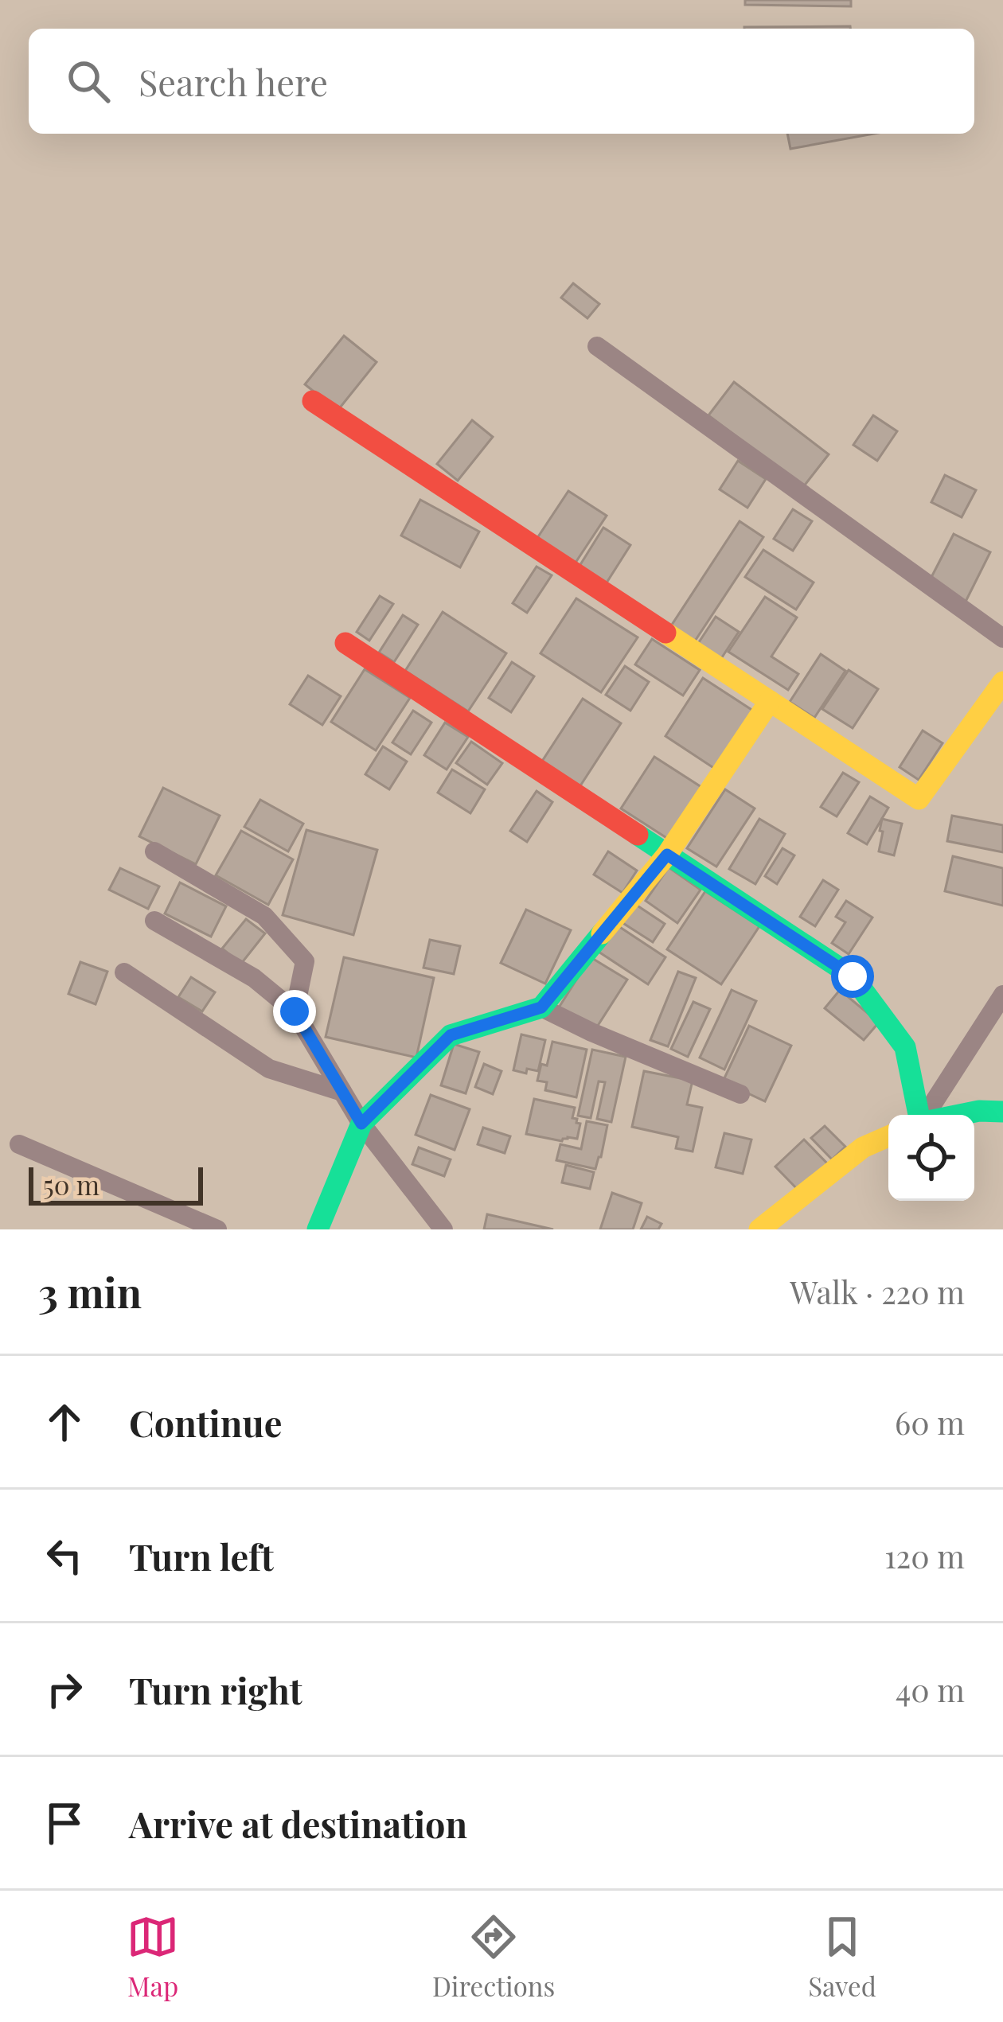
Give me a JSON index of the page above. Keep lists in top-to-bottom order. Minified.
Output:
{"scale_bar":"50 m","page":{"search":"Search here","scale":"50 m","heading":["3 min","Walk · 220 m"],"list":[["Continue","60 m"],["Turn left","120 m"],["Turn right","40 m"],"Arrive at destination"],"nav":["Map","Directions","Saved"]}}
